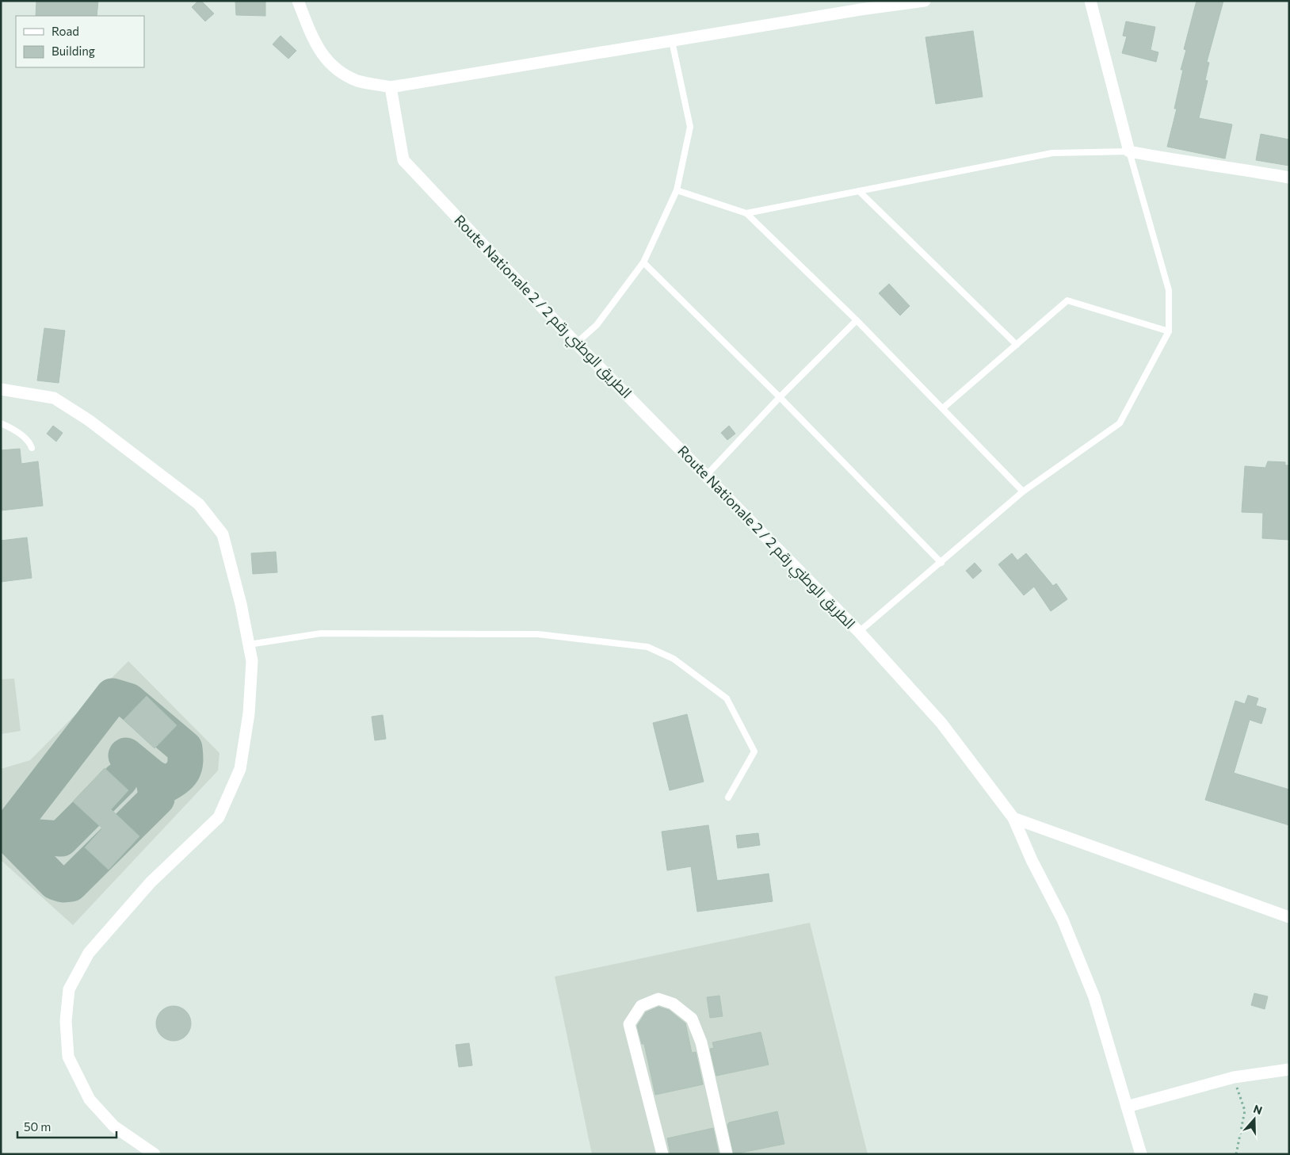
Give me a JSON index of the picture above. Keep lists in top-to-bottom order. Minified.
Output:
{"streets":{"street":["Route Nationale 2 / الطريق الوطني رقم 2"]},"legend":["Road","Building"],"scale_bar":"50 m","north":"top"}
